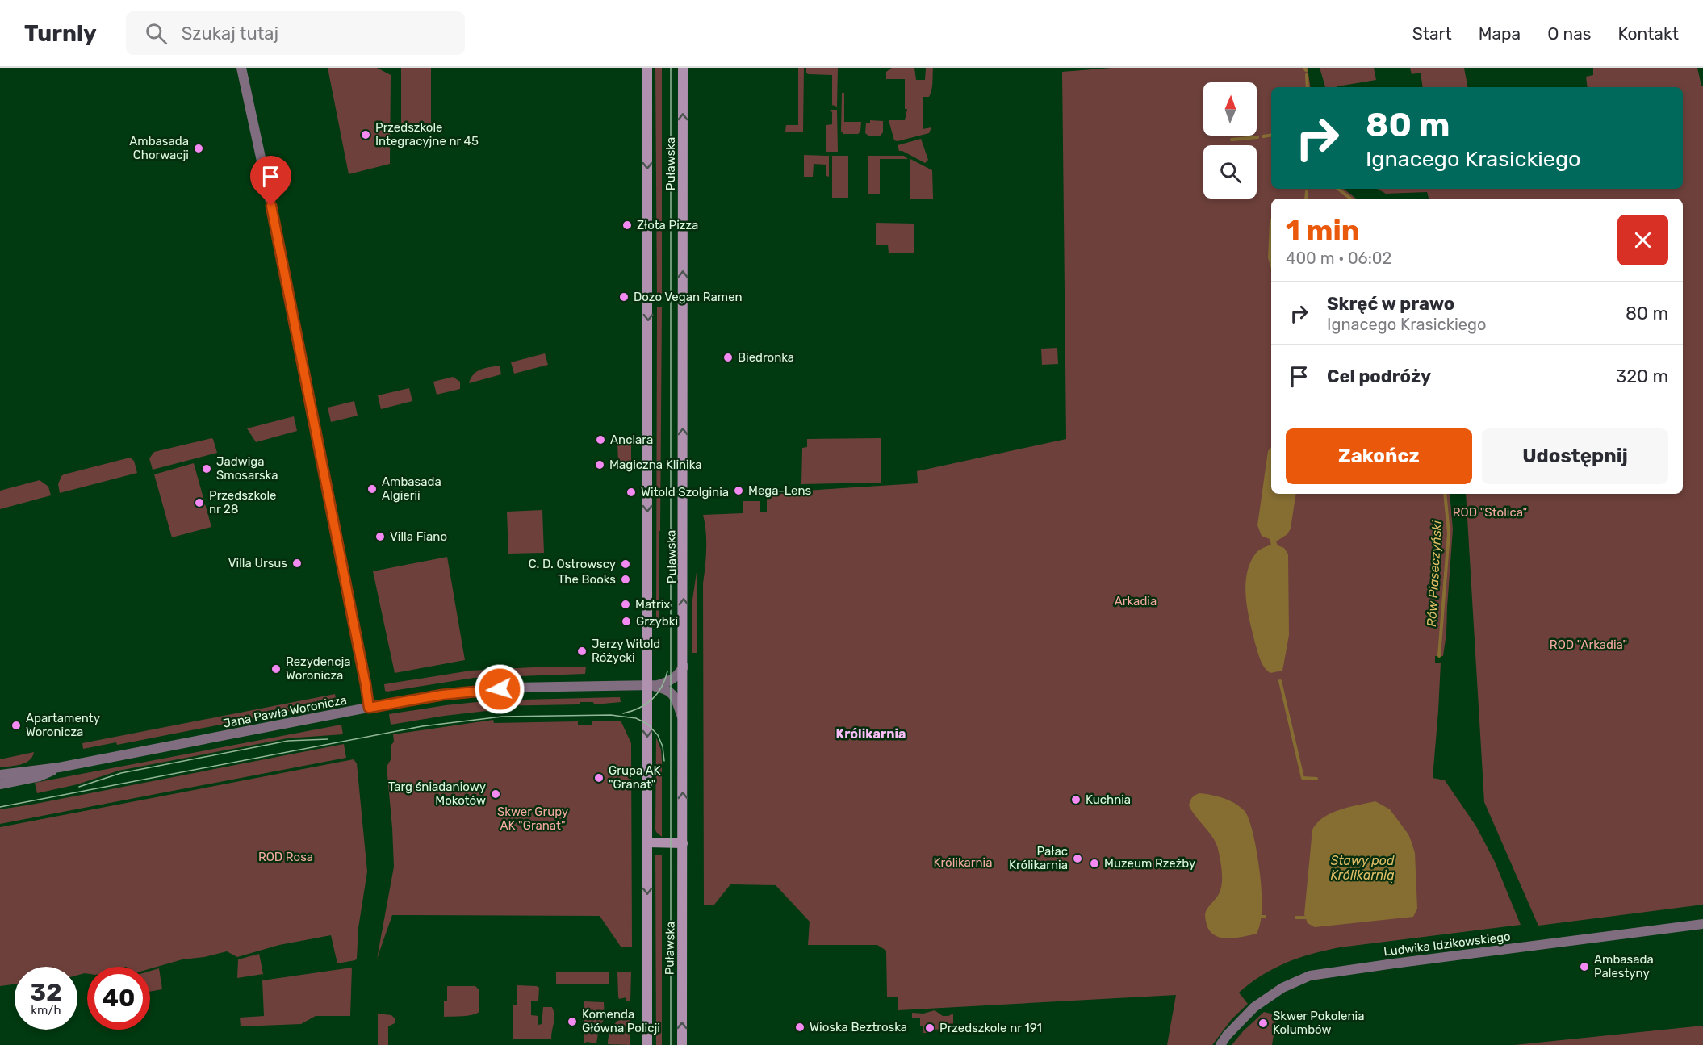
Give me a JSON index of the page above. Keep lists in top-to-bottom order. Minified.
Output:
{"streets":{"main road":["Puławska"],"street":["Jana Pawła Woronicza","Ludwika Idzikowskiego"]},"crossings":[["Puławska","Jana Pawła Woronicza"]],"districts":["Królikarnia"],"water":["Rów Piaseczyński","Stawy pod Królikarnią"],"parks":["ROD \"Stolica\"","Arkadia","ROD \"Arkadia\"","Skwer Grupy AK \"Granat\"","ROD Rosa","Królikarnia"],"places":["Przedszkole Integracyjne nr 45","Ambasada Chorwacji","Złota Pizza","Dozo Vegan Ramen","Biedronka","Anclara","Magiczna Klinika","Jadwiga Smosarska","Ambasada Algierii","Mega-Lens","Witold Szolginia","Przedszkole nr 28","Villa Fiano","Villa Ursus","C. D. Ostrowscy","The Books","Matrix","Grzybki","Jerzy Witold Różycki","Rezydencja Woronicza","Apartamenty Woronicza","Grupa AK \"Granat\"","Targ śniadaniowy Mokotów","Kuchnia","Pałac Królikarnia","Muzeum Rzeźby","Ambasada Palestyny","Komenda Główna Policji","Skwer Pokolenia Kolumbów","Wioska Beztroska","Przedszkole nr 191"],"north":"top","page":{"header":"Turnly","search":"Szukaj tutaj","nav":["Start","Mapa","O nas","Kontakt"],"turn":["80 m","Ignacego Krasickiego"],"heading":["1 min","400 m · 06:02"],"list":[{"name":"Skręć w prawo","note":"Ignacego Krasickiego","value":"80 m"},{"name":"Cel podróży","value":"320 m"}],"buttons":["Zakończ","Udostępnij"],"speed":"32 km/h","limit":"40"}}
